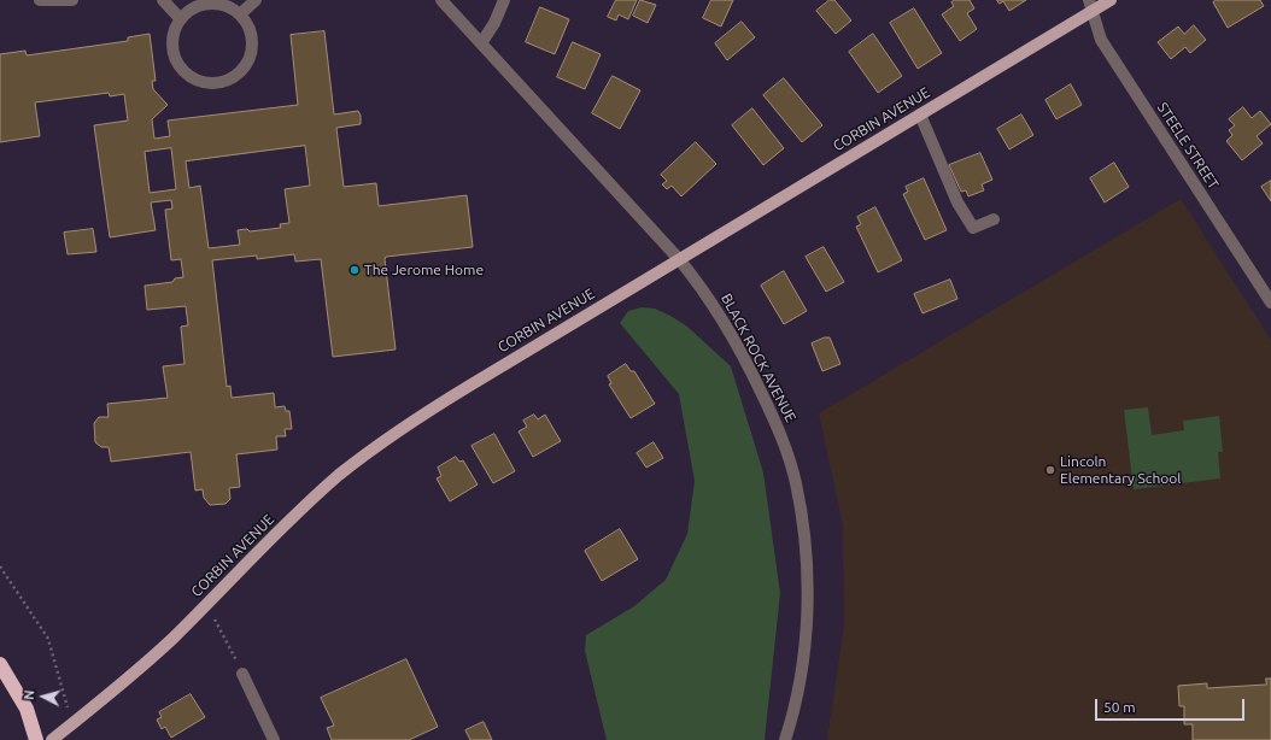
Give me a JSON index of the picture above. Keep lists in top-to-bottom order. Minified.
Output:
{"streets":{"main road":["CORBIN AVENUE"],"street":["STEELE STREET","BLACK ROCK AVENUE"]},"crossings":[["CORBIN AVENUE","STEELE STREET"],["CORBIN AVENUE","BLACK ROCK AVENUE"]],"places":["The Jerome Home","Lincoln Elementary School"],"scale_bar":"50 m","north":"left"}
